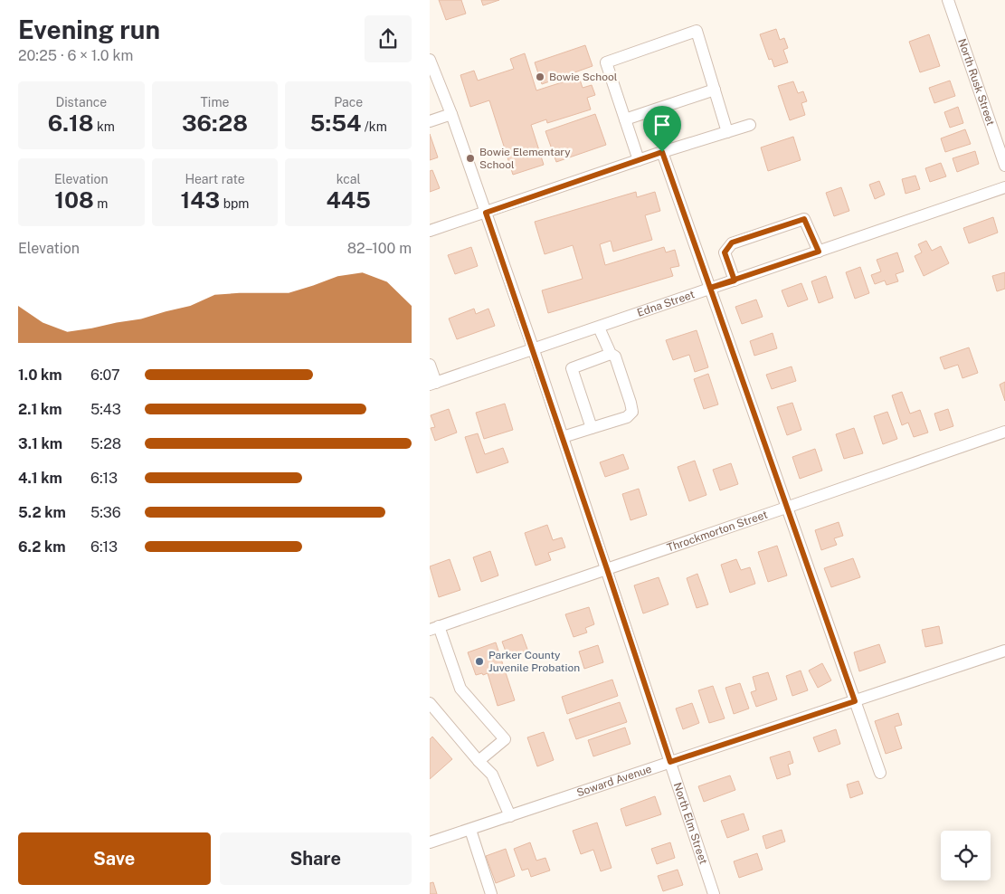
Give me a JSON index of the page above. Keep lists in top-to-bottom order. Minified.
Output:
{"streets":{"street":["North Rusk Street","Edna Street","Throckmorton Street","Soward Avenue","North Elm Street"]},"crossings":[["Edna Street","North Elm Street"],["Throckmorton Street","North Elm Street"],["Soward Avenue","North Elm Street"]],"places":["Bowie School","Bowie Elementary School","Parker County Juvenile Probation"],"page":{"heading":["Evening run","20:25 · 6 × 1.0 km"],"stats":[["Distance","6.18 km"],["Time","36:28"],["Pace","5:54 /km"],["Elevation","108 m"],["Heart rate","143 bpm"],["kcal","445"]],"chart":["Elevation","82–100 m"],"list":[{"name":"1.0 km","note":"6:07"},{"name":"2.1 km","note":"5:43"},{"name":"3.1 km","note":"5:28"},{"name":"4.1 km","note":"6:13"},{"name":"5.2 km","note":"5:36"},{"name":"6.2 km","note":"6:13"}],"buttons":["Save","Share"]}}
